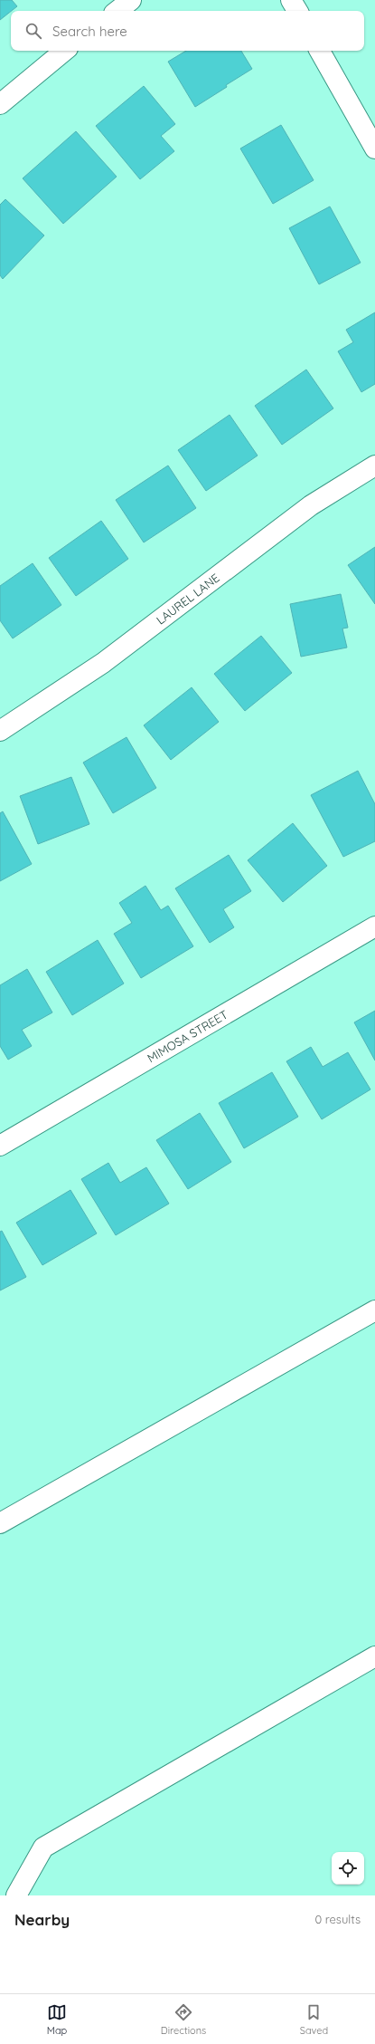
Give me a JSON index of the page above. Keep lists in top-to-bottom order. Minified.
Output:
{"streets":{"street":["LAUREL LANE","MIMOSA STREET"]},"page":{"search":"Search here","heading":["Nearby","0 results"],"nav":["Map","Directions","Saved"]}}
